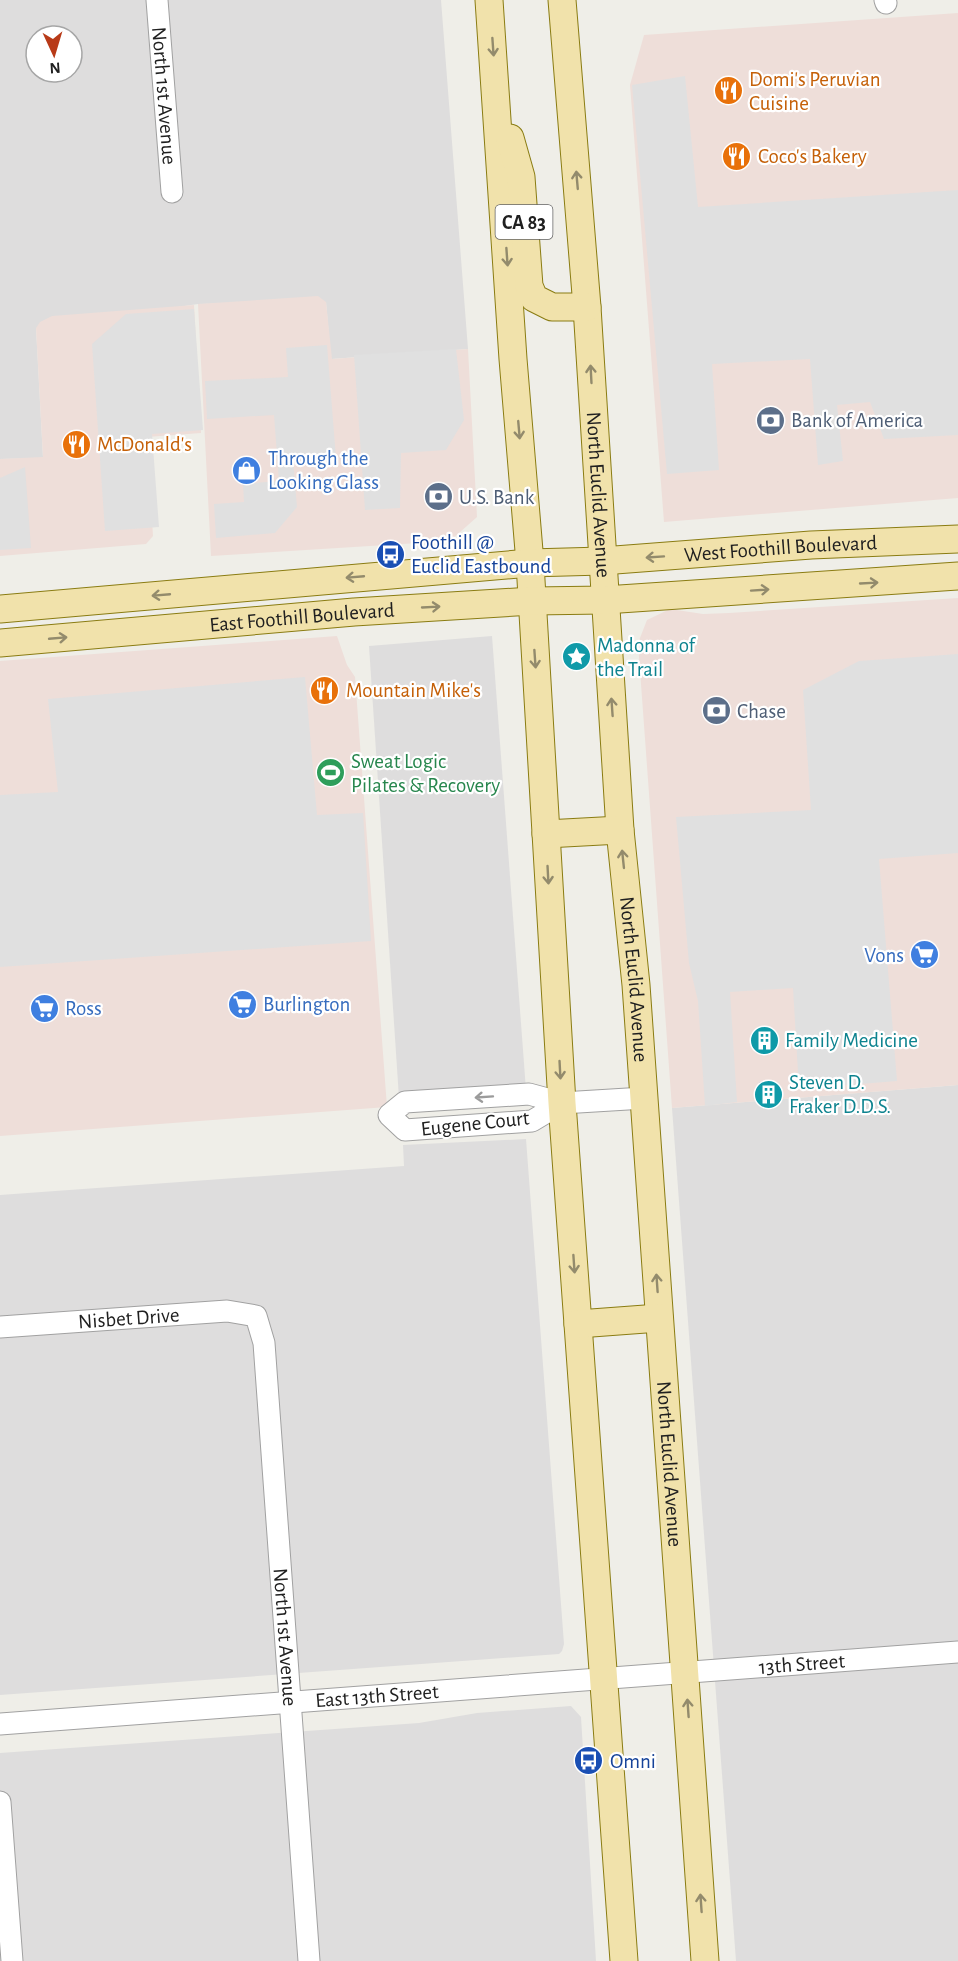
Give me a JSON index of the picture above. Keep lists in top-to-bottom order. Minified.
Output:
{"streets":{"main road":["CA 83","North Euclid Avenue","West Foothill Boulevard","East Foothill Boulevard"],"street":["North 1st Avenue","Eugene Court","Nisbet Drive","13th Street","East 13th Street"]},"crossings":[["North 1st Avenue","Nisbet Drive"],["North 1st Avenue","East 13th Street"],["CA 83","North Euclid Avenue"],["North Euclid Avenue","West Foothill Boulevard"],["North Euclid Avenue","East Foothill Boulevard"],["North Euclid Avenue","Eugene Court"],["North Euclid Avenue","13th Street"],["West Foothill Boulevard","East Foothill Boulevard"],["13th Street","East 13th Street"]],"places":{"restaurant":["Domi's Peruvian Cuisine","Coco's Bakery","McDonald's","Mountain Mike's"],"bank":["Bank of America","U.S. Bank","Chase"],"shop":["Through the Looking Glass"],"bus stop":["Foothill @ Euclid Eastbound","Omni"],"place":["Madonna of the Trail"],"sports":["Sweat Logic Pilates & Recovery"],"supermarket":["Vons","Burlington","Ross"],"building":["Family Medicine","Steven D. Fraker D.D.S."]},"north":"bottom"}
